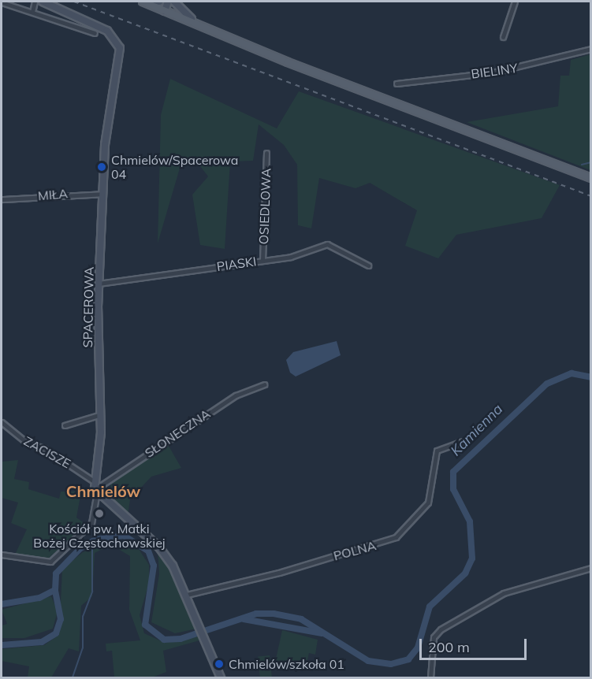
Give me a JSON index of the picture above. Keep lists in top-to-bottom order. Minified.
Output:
{"streets":{"street":["BIELINY","MIŁA","OSIEDLOWA","PIASKI","SPACEROWA","SŁONECZNA","ZACISZE","POLNA"]},"crossings":[["MIŁA","SPACEROWA"],["OSIEDLOWA","PIASKI"],["PIASKI","SPACEROWA"],["SPACEROWA","SŁONECZNA"],["SPACEROWA","ZACISZE"]],"districts":["Chmielów"],"water":["Kamienna"],"places":["Chmielów/Spacerowa 04","Kościół pw. Matki Bożej Częstochowskiej","Chmielów/szkoła 01"],"scale_bar":"200 m"}
